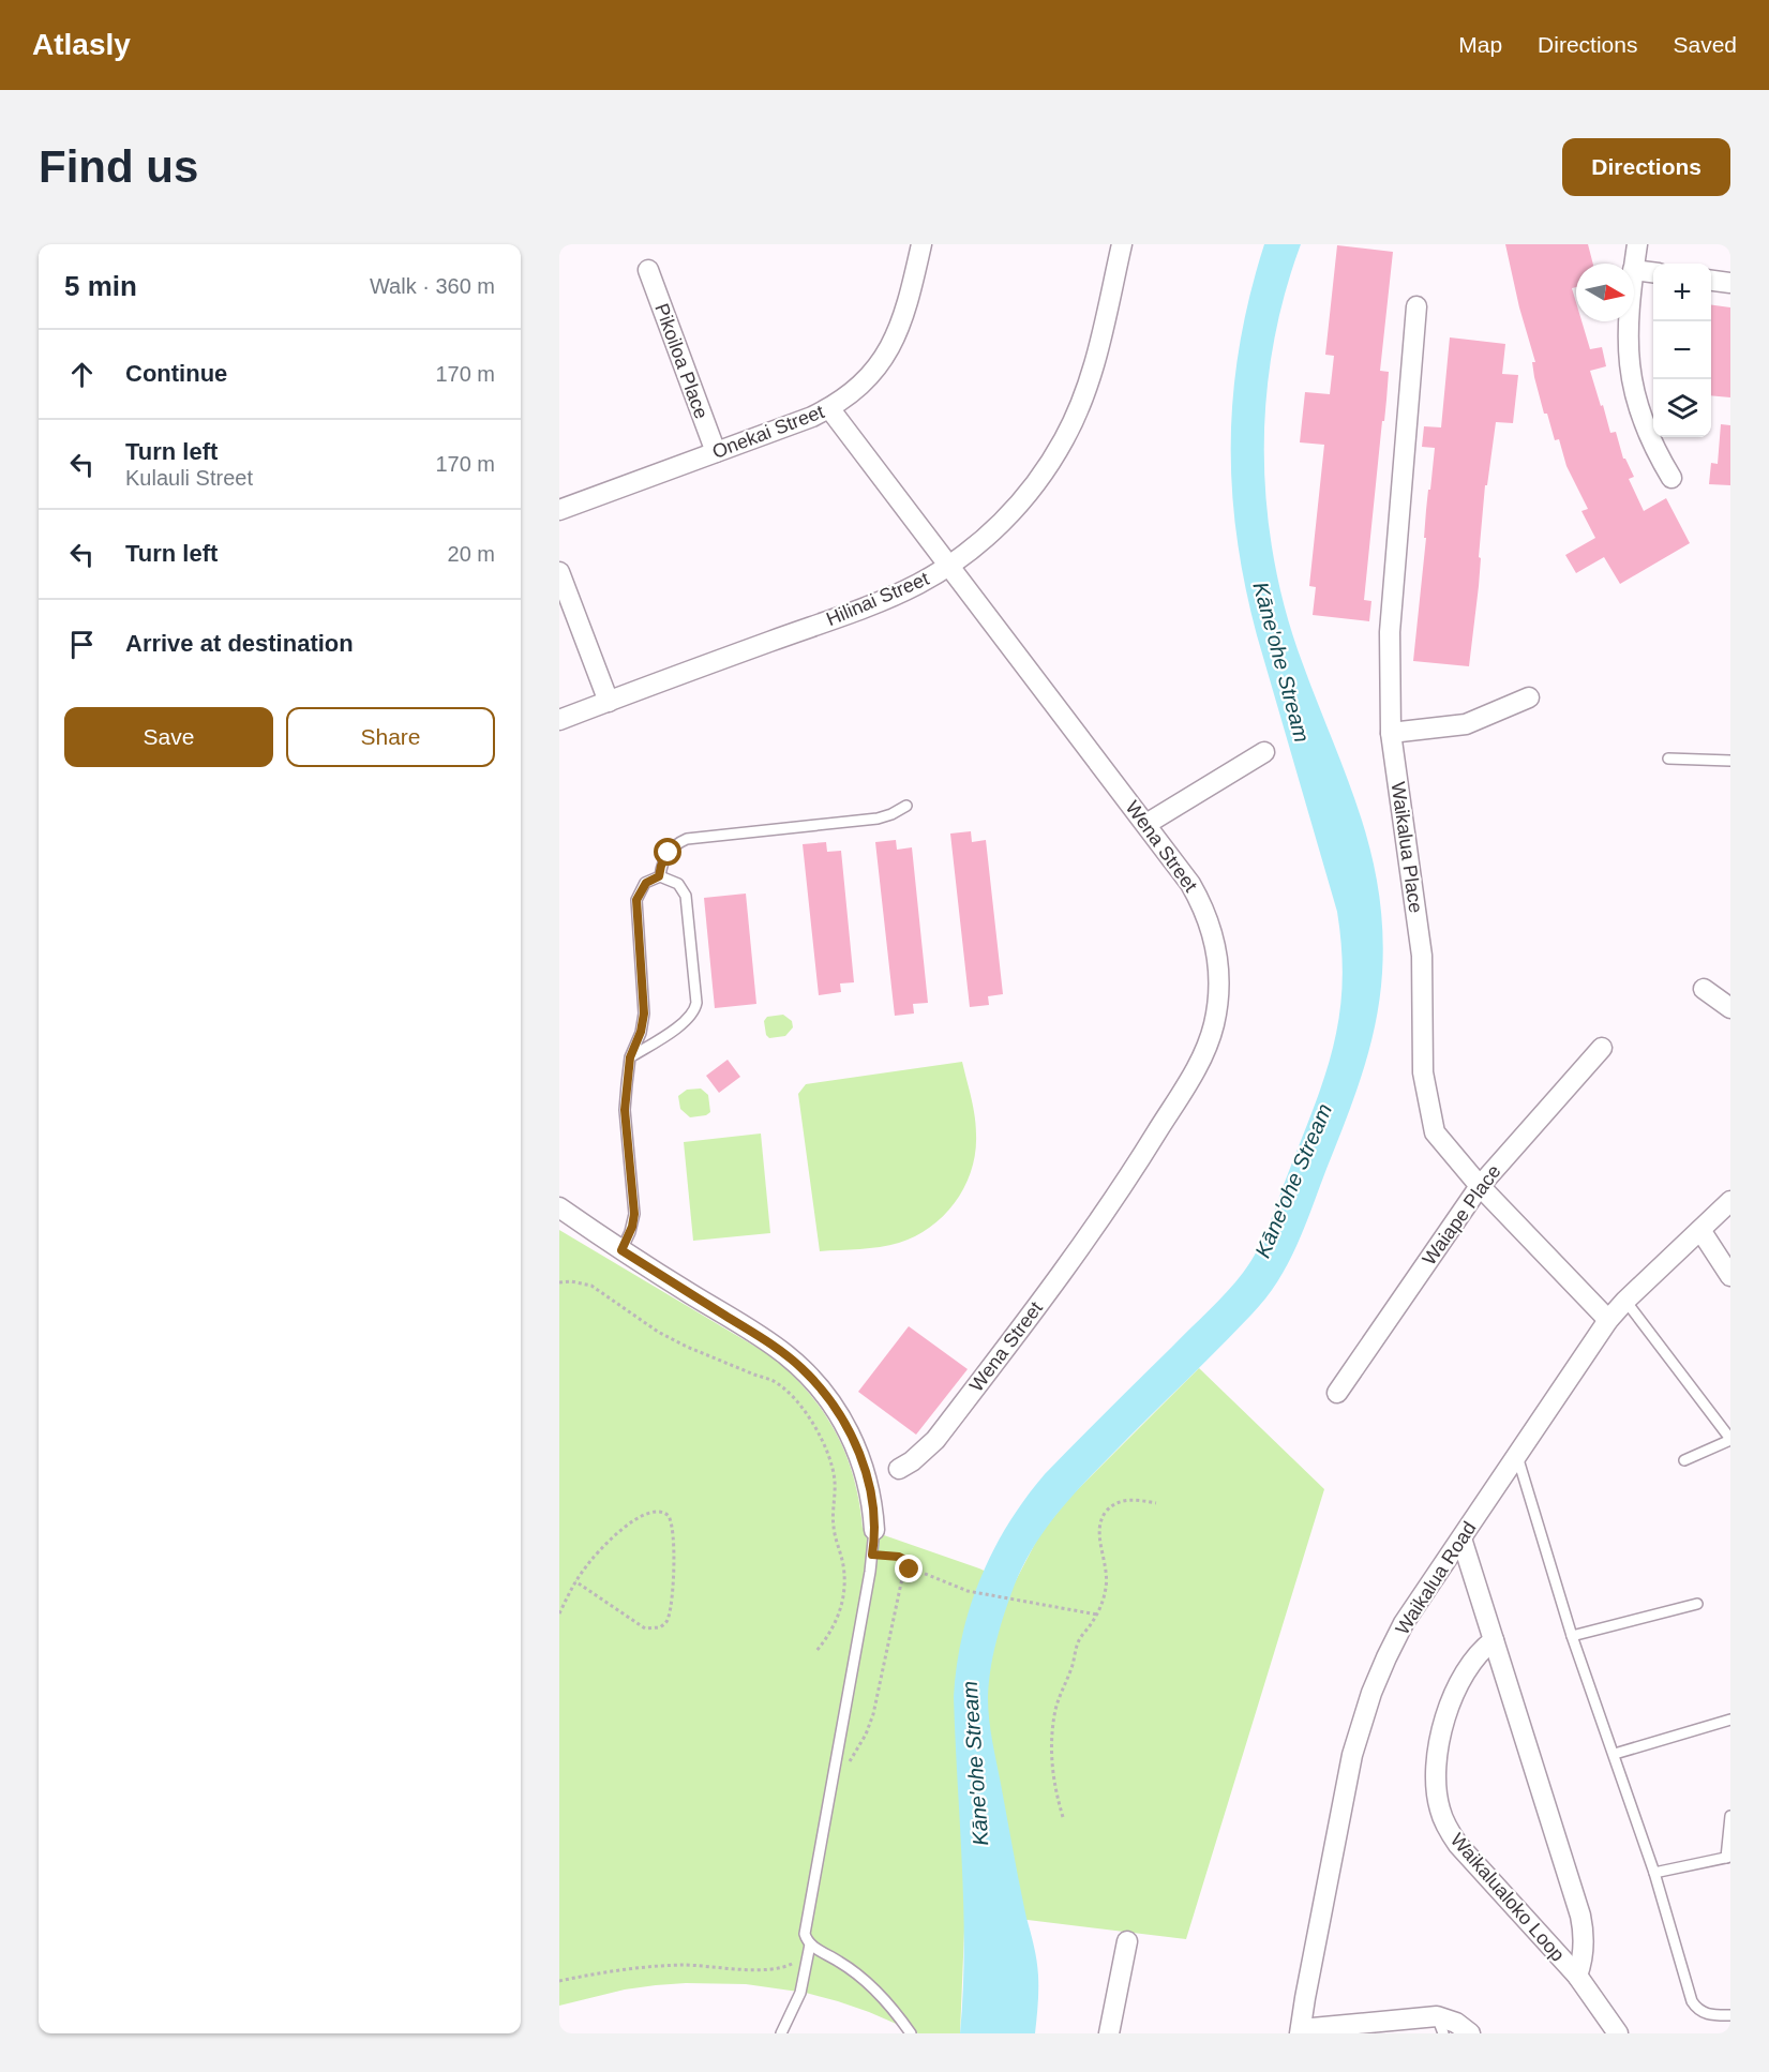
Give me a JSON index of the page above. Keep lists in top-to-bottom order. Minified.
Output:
{"streets":{"street":["Pikoiloa Place","Onekai Street","Hilinai Street","Wena Street","Waikalua Place","Waiape Place","Waikalua Road","Waikalualoko Loop"]},"crossings":[["Pikoiloa Place","Onekai Street"],["Onekai Street","Wena Street"],["Hilinai Street","Wena Street"],["Waikalua Place","Waiape Place"],["Waikalua Place","Waikalua Road"],["Waikalua Road","Waikalualoko Loop"]],"water":["Kāne'ohe Stream"],"north":"right","page":{"header":"Atlasly","nav":["Map","Directions","Saved"],"buttons":["Directions",["Save","Share"]],"title":"Find us","heading":["5 min","Walk · 360 m"],"map_buttons":["+","−"],"list":[["Continue","170 m"],["Turn left","Kulauli Street","170 m"],["Turn left","20 m"],"Arrive at destination"]}}
